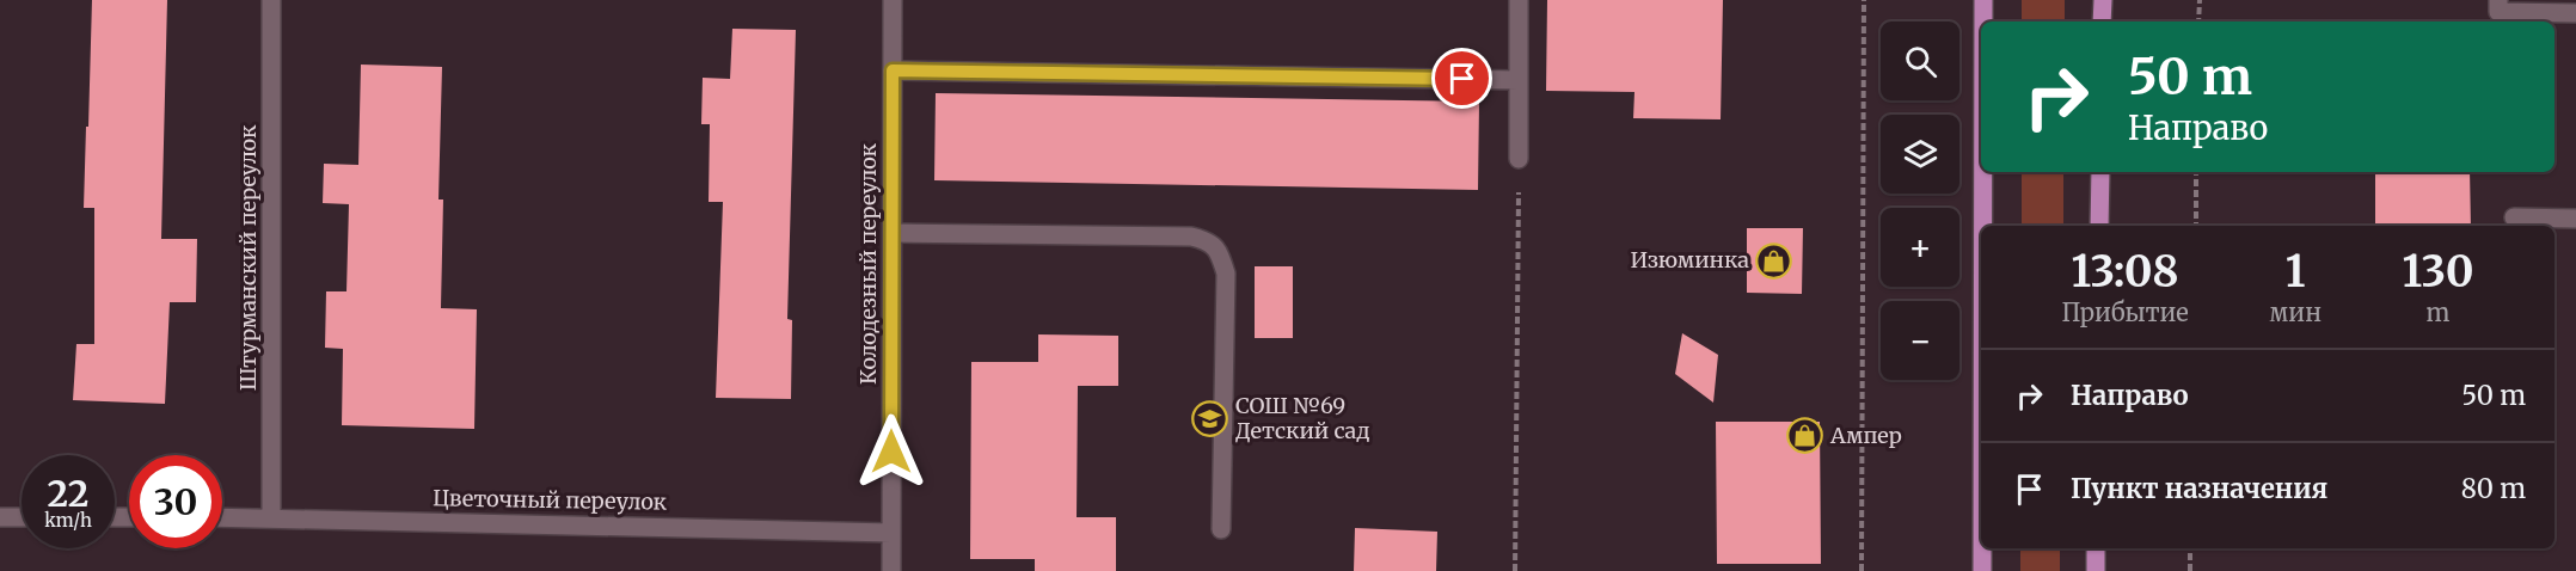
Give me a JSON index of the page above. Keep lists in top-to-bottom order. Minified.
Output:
{"streets":{"street":["Штурманский переулок","Колодезный переулок","Цветочный переулок"]},"crossings":[["Штурманский переулок","Цветочный переулок"],["Колодезный переулок","Цветочный переулок"]],"places":{"shop":["Изюминка","Ампер"],"school or university":["СОШ №69 Детский сад"]},"page":{"map_buttons":["+","−"],"turn":["50 m","Направо"],"eta":["13:08","Прибытие","1","мин","130","m"],"list":[{"name":"Направо","value":"50 m"},{"name":"Пункт назначения","value":"80 m"}],"speed":"22 km/h","limit":"30"}}
